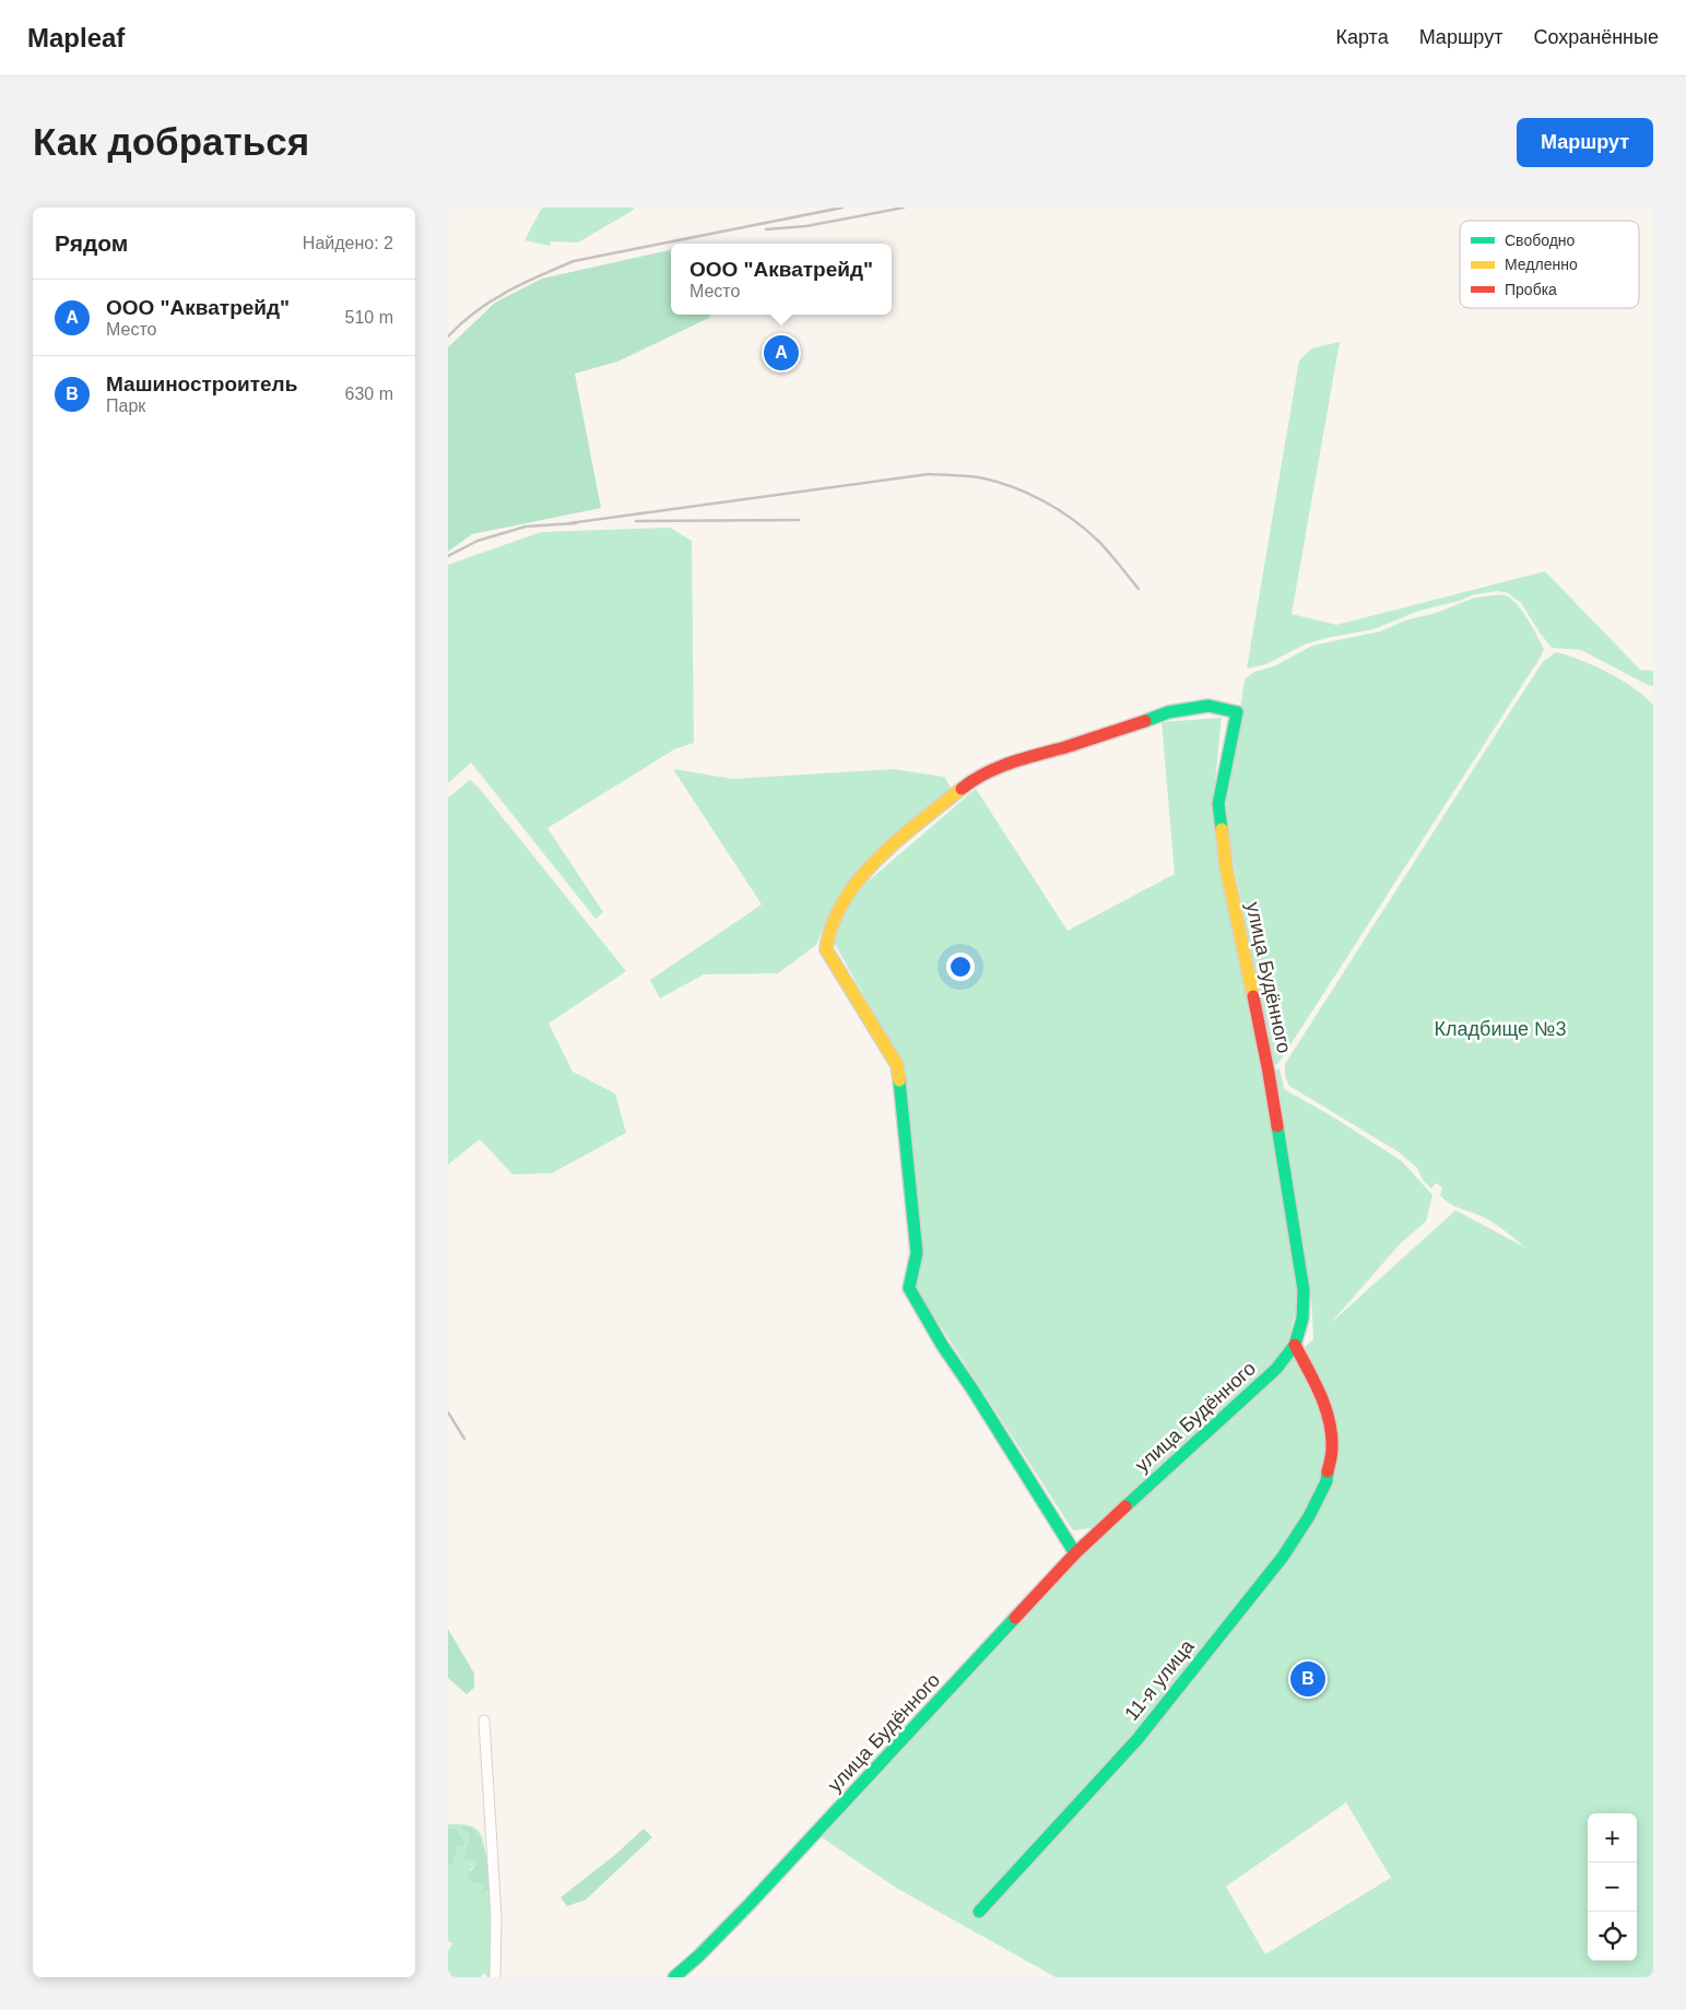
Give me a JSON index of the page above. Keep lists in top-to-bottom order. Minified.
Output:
{"streets":{"street":["улица Будённого","11-я улица"]},"crossings":[["улица Будённого","11-я улица"]],"parks":["Кладбище №3"],"legend":["Свободно","Медленно","Пробка"],"page":{"header":"Mapleaf","nav":["Карта","Маршрут","Сохранённые"],"buttons":"Маршрут","title":"Как добраться","heading":["Рядом","Найдено: 2"],"popup":["ООО \"Акватрейд\"","Место"],"list":[{"mark":"A","name":"ООО \"Акватрейд\"","note":"Место","value":"510 m"},{"mark":"B","name":"Машиностроитель","note":"Парк","value":"630 m"}],"pins":["A","B"],"map_buttons":["+","−"]}}
